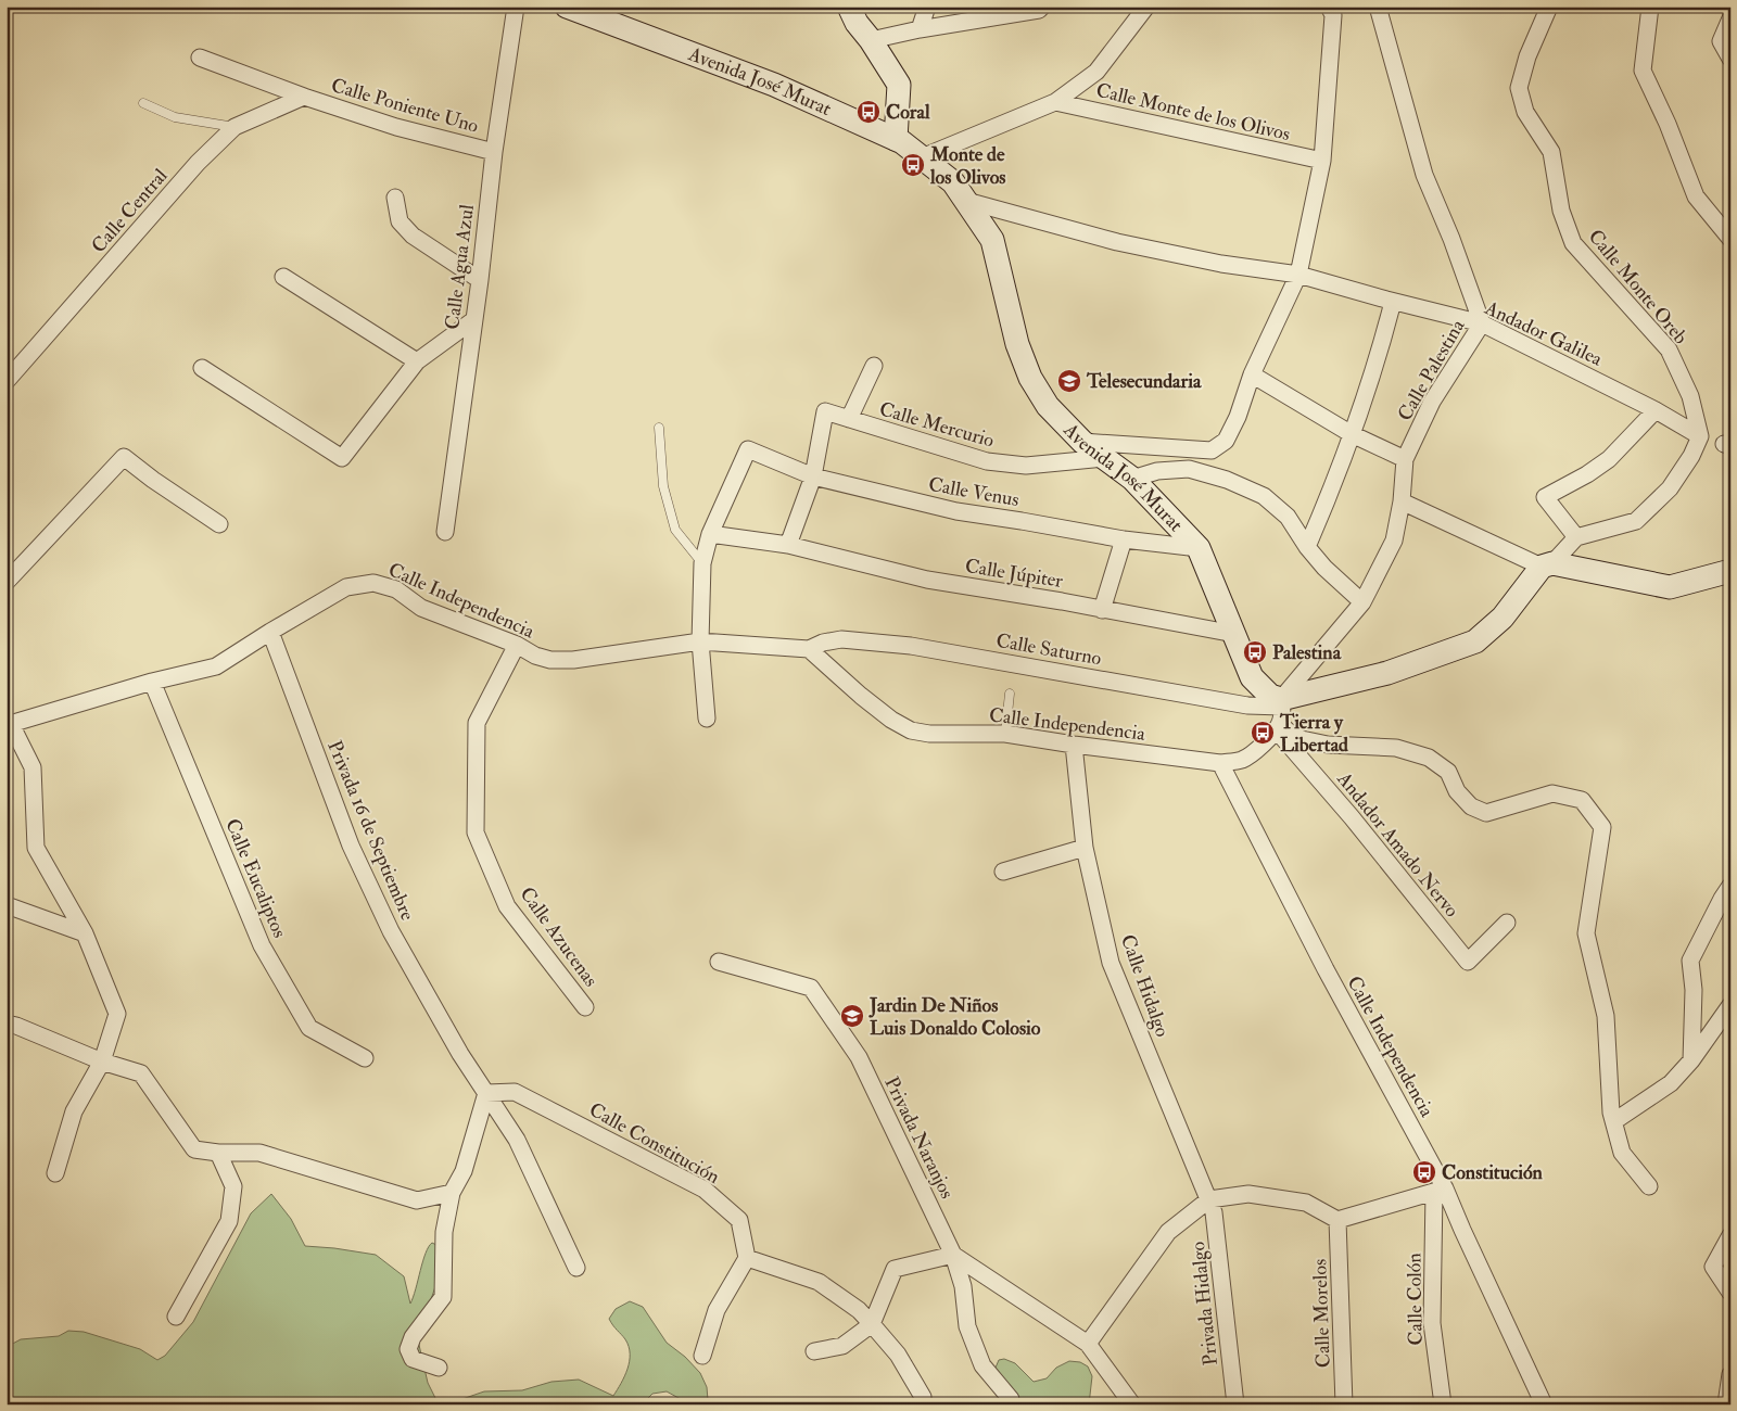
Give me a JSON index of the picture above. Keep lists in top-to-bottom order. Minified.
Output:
{"streets":{"street":["Avenida José Murat","Calle Poniente Uno","Calle Monte de los Olivos","Calle Central","Calle Agua Azul","Calle Monte Oreb","Andador Galilea","Calle Palestina","Calle Mercurio","Calle Venus","Calle Júpiter","Calle Independencia","Calle Saturno","Privada 16 de Septiembre","Andador Amado Nervo","Calle Eucaliptos","Calle Azucenas","Calle Hidalgo","Privada Naranjos","Calle Constitución","Calle Colón","Privada Hidalgo","Calle Morelos"]},"crossings":[["Avenida José Murat","Calle Monte de los Olivos"],["Avenida José Murat","Andador Galilea"],["Avenida José Murat","Calle Palestina"],["Avenida José Murat","Calle Mercurio"],["Avenida José Murat","Calle Venus"],["Avenida José Murat","Calle Júpiter"],["Avenida José Murat","Calle Saturno"],["Calle Poniente Uno","Calle Central"],["Calle Poniente Uno","Calle Agua Azul"],["Calle Monte Oreb","Andador Galilea"],["Andador Galilea","Calle Palestina"],["Calle Palestina","Calle Saturno"],["Calle Mercurio","Calle Venus"],["Calle Venus","Calle Júpiter"],["Calle Independencia","Calle Saturno"],["Calle Independencia","Privada 16 de Septiembre"],["Calle Independencia","Calle Eucaliptos"],["Calle Independencia","Calle Azucenas"],["Calle Independencia","Calle Hidalgo"],["Calle Independencia","Calle Colón"],["Privada 16 de Septiembre","Calle Constitución"],["Calle Hidalgo","Privada Hidalgo"]],"places":{"bus stop":["Coral","Monte de los Olivos","Palestina","Tierra y Libertad","Constitución"],"school or university":["Telesecundaria","Jardin De Niños Luis Donaldo Colosio"]}}
